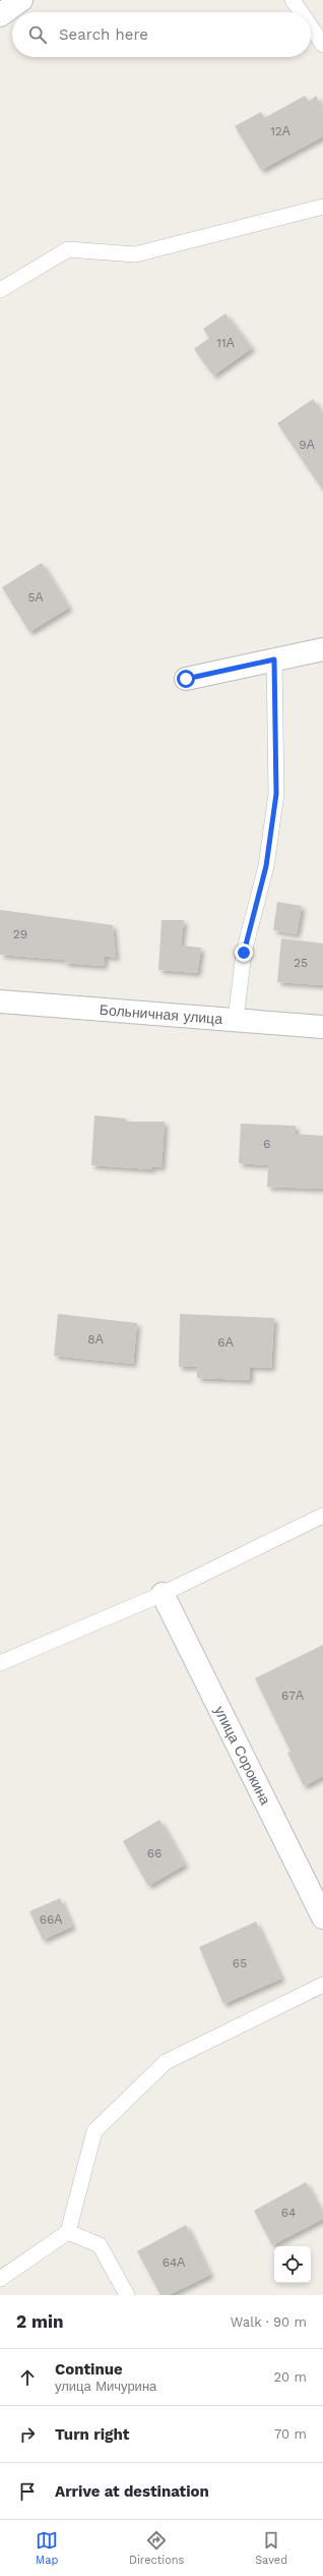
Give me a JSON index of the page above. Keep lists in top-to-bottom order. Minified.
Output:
{"streets":{"street":["Больничная улица","улица Сорокина"]},"house_numbers":["12А","11А","9А","5А","29","25","6","8А","6А","67А","66","66А","65","64","64А"],"page":{"search":"Search here","heading":["2 min","Walk · 90 m"],"list":[["Continue","улица Мичурина","20 m"],["Turn right","70 m"],"Arrive at destination"],"nav":["Map","Directions","Saved"]}}
